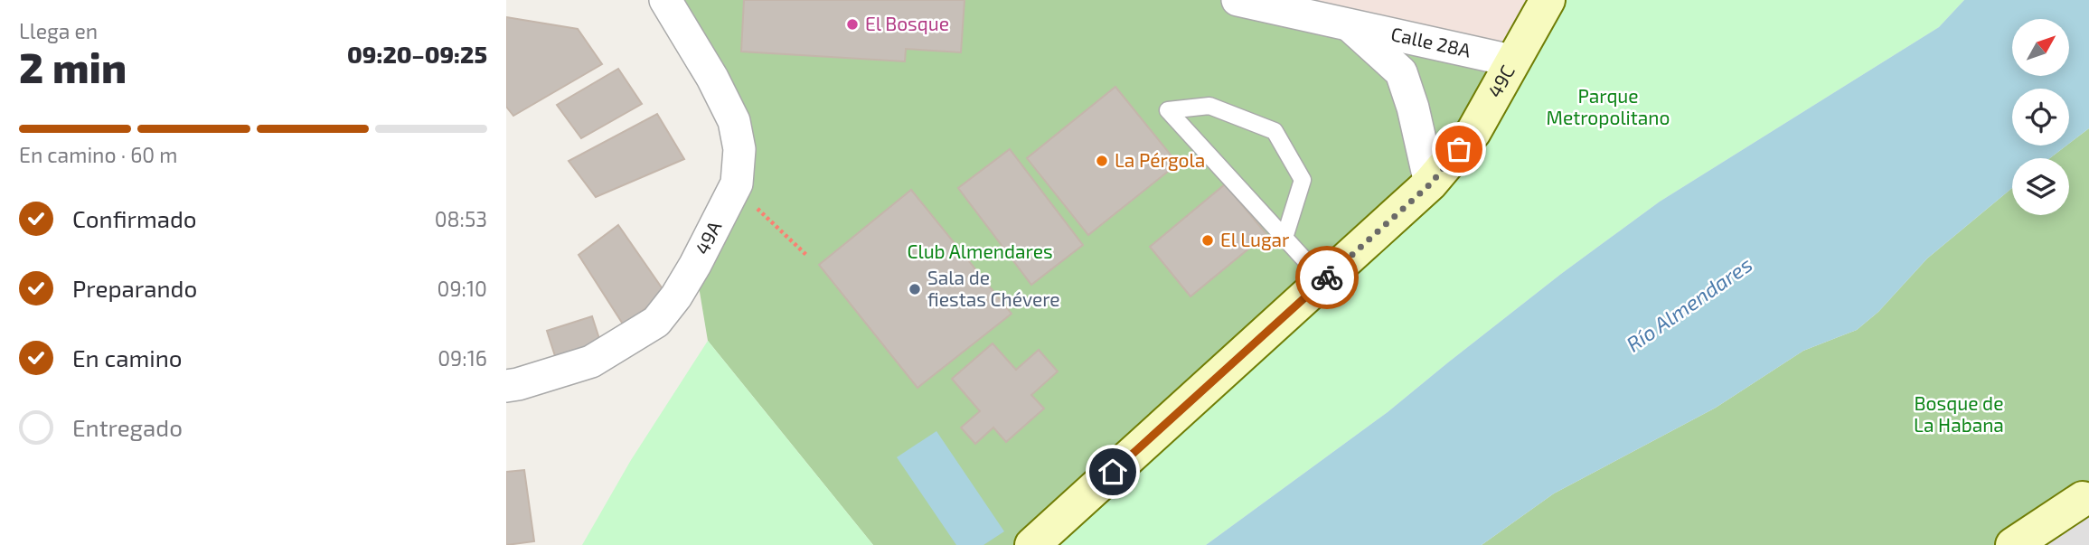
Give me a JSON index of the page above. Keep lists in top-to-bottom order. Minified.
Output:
{"streets":{"street":["Calle 28A","49C","49A"]},"crossings":[["Calle 28A","49C"]],"water":["Río Almendares"],"parks":["Parque Metropolitano","Club Almendares","Bosque de La Habana"],"places":["El Bosque","La Pérgola","El Lugar","Sala de fiestas Chévere"],"north":"top right","page":{"heading":["2 min","Llega en","09:20–09:25"],"bar":"En camino · 60 m","list":[["Confirmado","08:53"],["Preparando","09:10"],["En camino","09:16"],"Entregado"]}}
